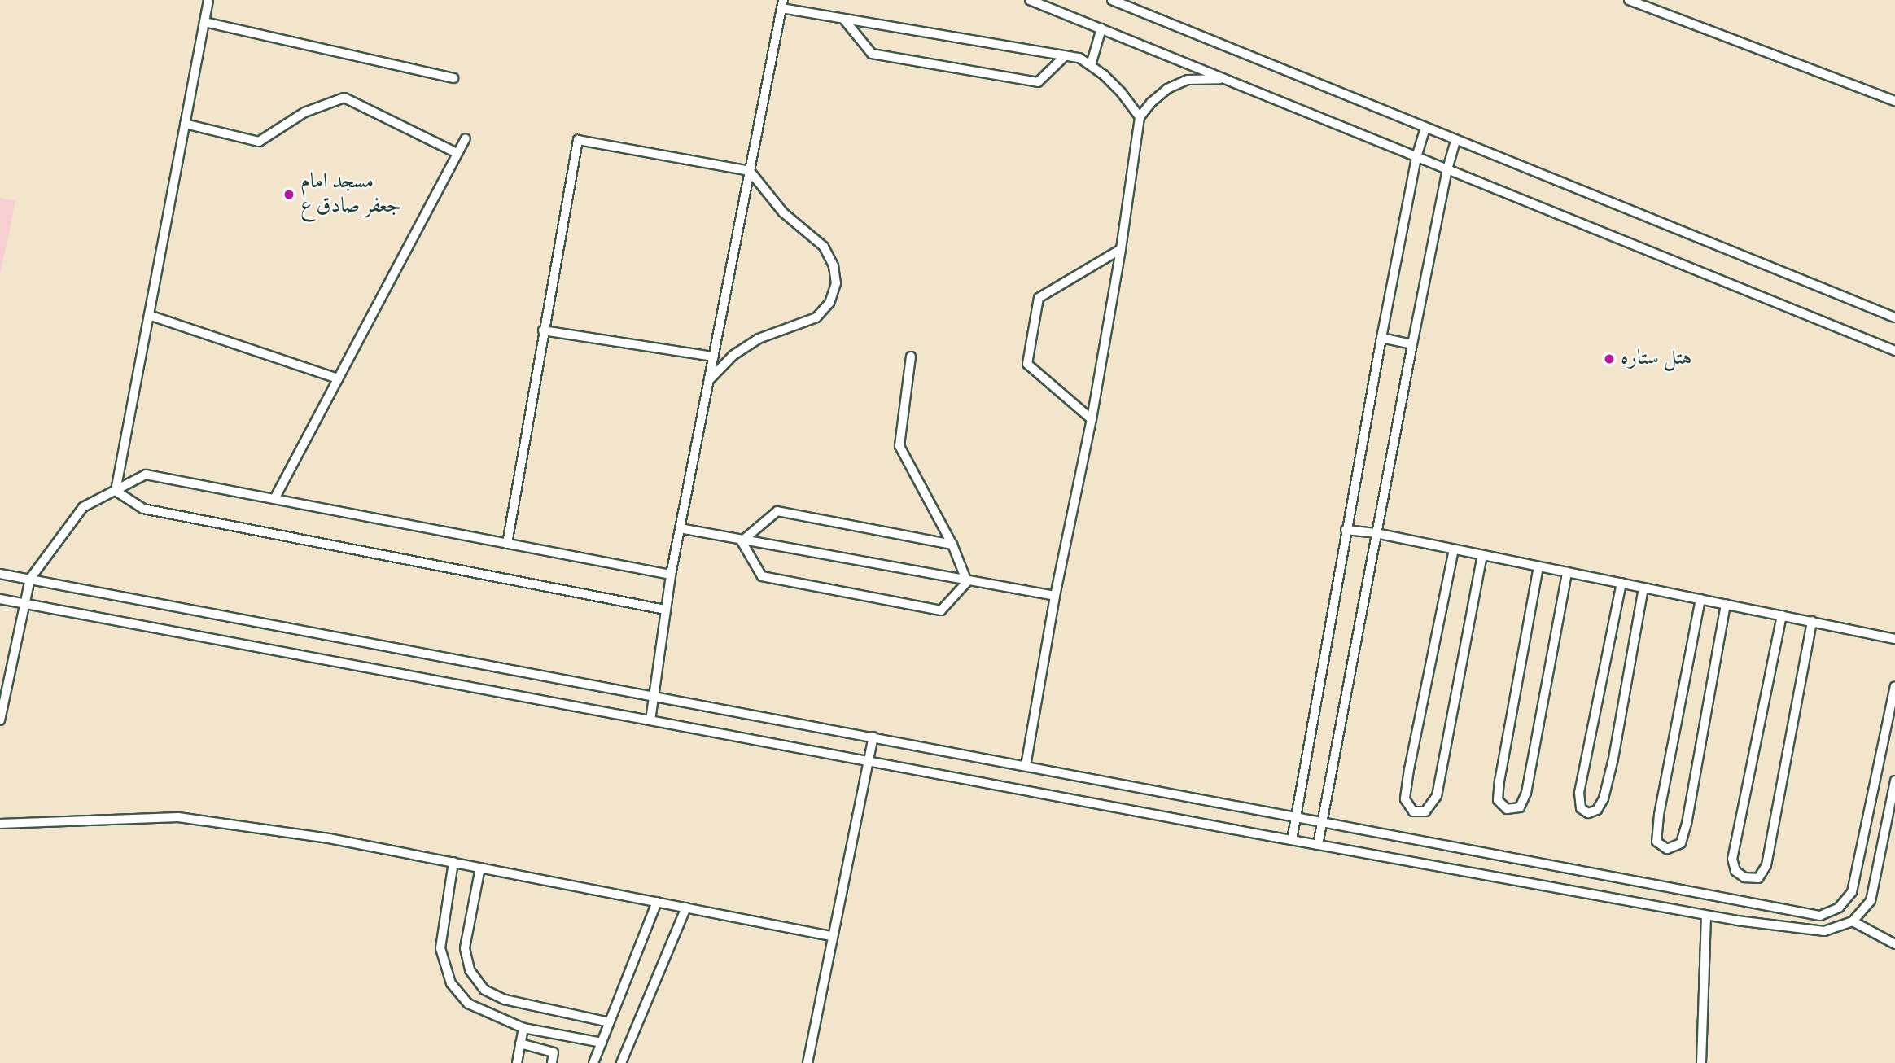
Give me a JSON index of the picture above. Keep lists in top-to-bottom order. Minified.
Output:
{"places":["مسجد امام جعفر صادق ع","هتل ستاره"]}
